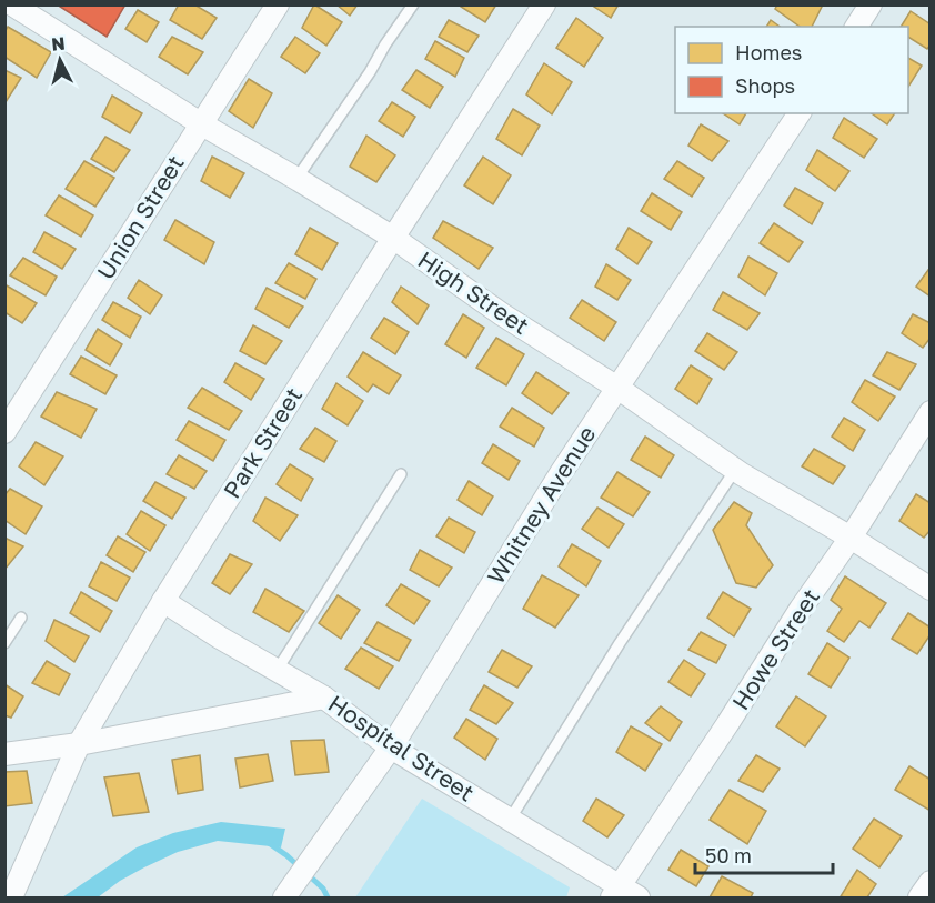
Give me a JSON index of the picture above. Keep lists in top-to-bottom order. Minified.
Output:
{"streets":{"street":["Union Street","High Street","Park Street","Whitney Avenue","Howe Street","Hospital Street"]},"crossings":[["Union Street","High Street"],["High Street","Park Street"],["High Street","Whitney Avenue"],["High Street","Howe Street"],["Park Street","Hospital Street"],["Whitney Avenue","Hospital Street"],["Howe Street","Hospital Street"]],"legend":["Homes","Shops"],"scale_bar":"50 m","north":"top"}
